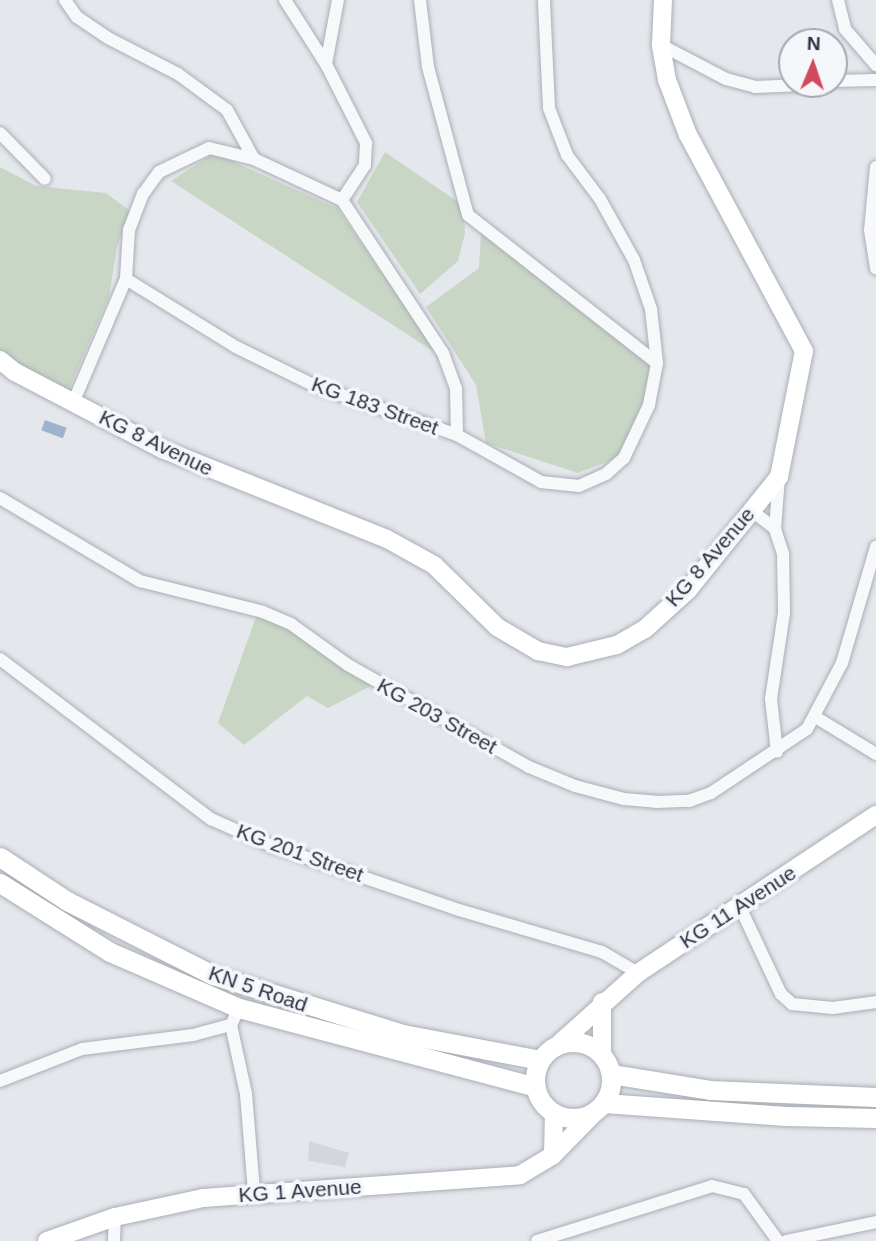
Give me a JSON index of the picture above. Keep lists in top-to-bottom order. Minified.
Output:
{"streets":{"main road":["KN 5 Road"],"street":["KG 183 Street","KG 8 Avenue","KG 203 Street","KG 201 Street","KG 11 Avenue","KG 1 Avenue"]},"crossings":[["KG 201 Street","KG 11 Avenue"],["KG 11 Avenue","KN 5 Road"],["KG 11 Avenue","KG 1 Avenue"],["KN 5 Road","KG 1 Avenue"]],"north":"top"}
